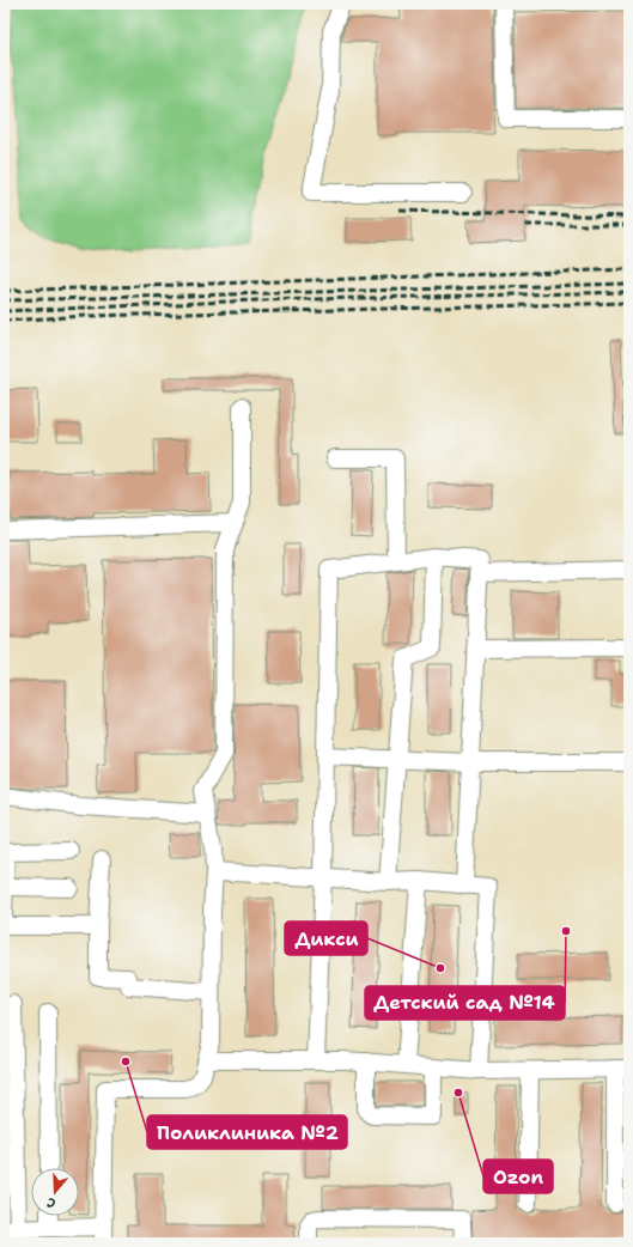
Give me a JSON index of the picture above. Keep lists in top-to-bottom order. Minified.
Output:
{"places":["Детский сад №14","Дикси","Поликлиника №2","Ozon"],"north":"bottom"}
